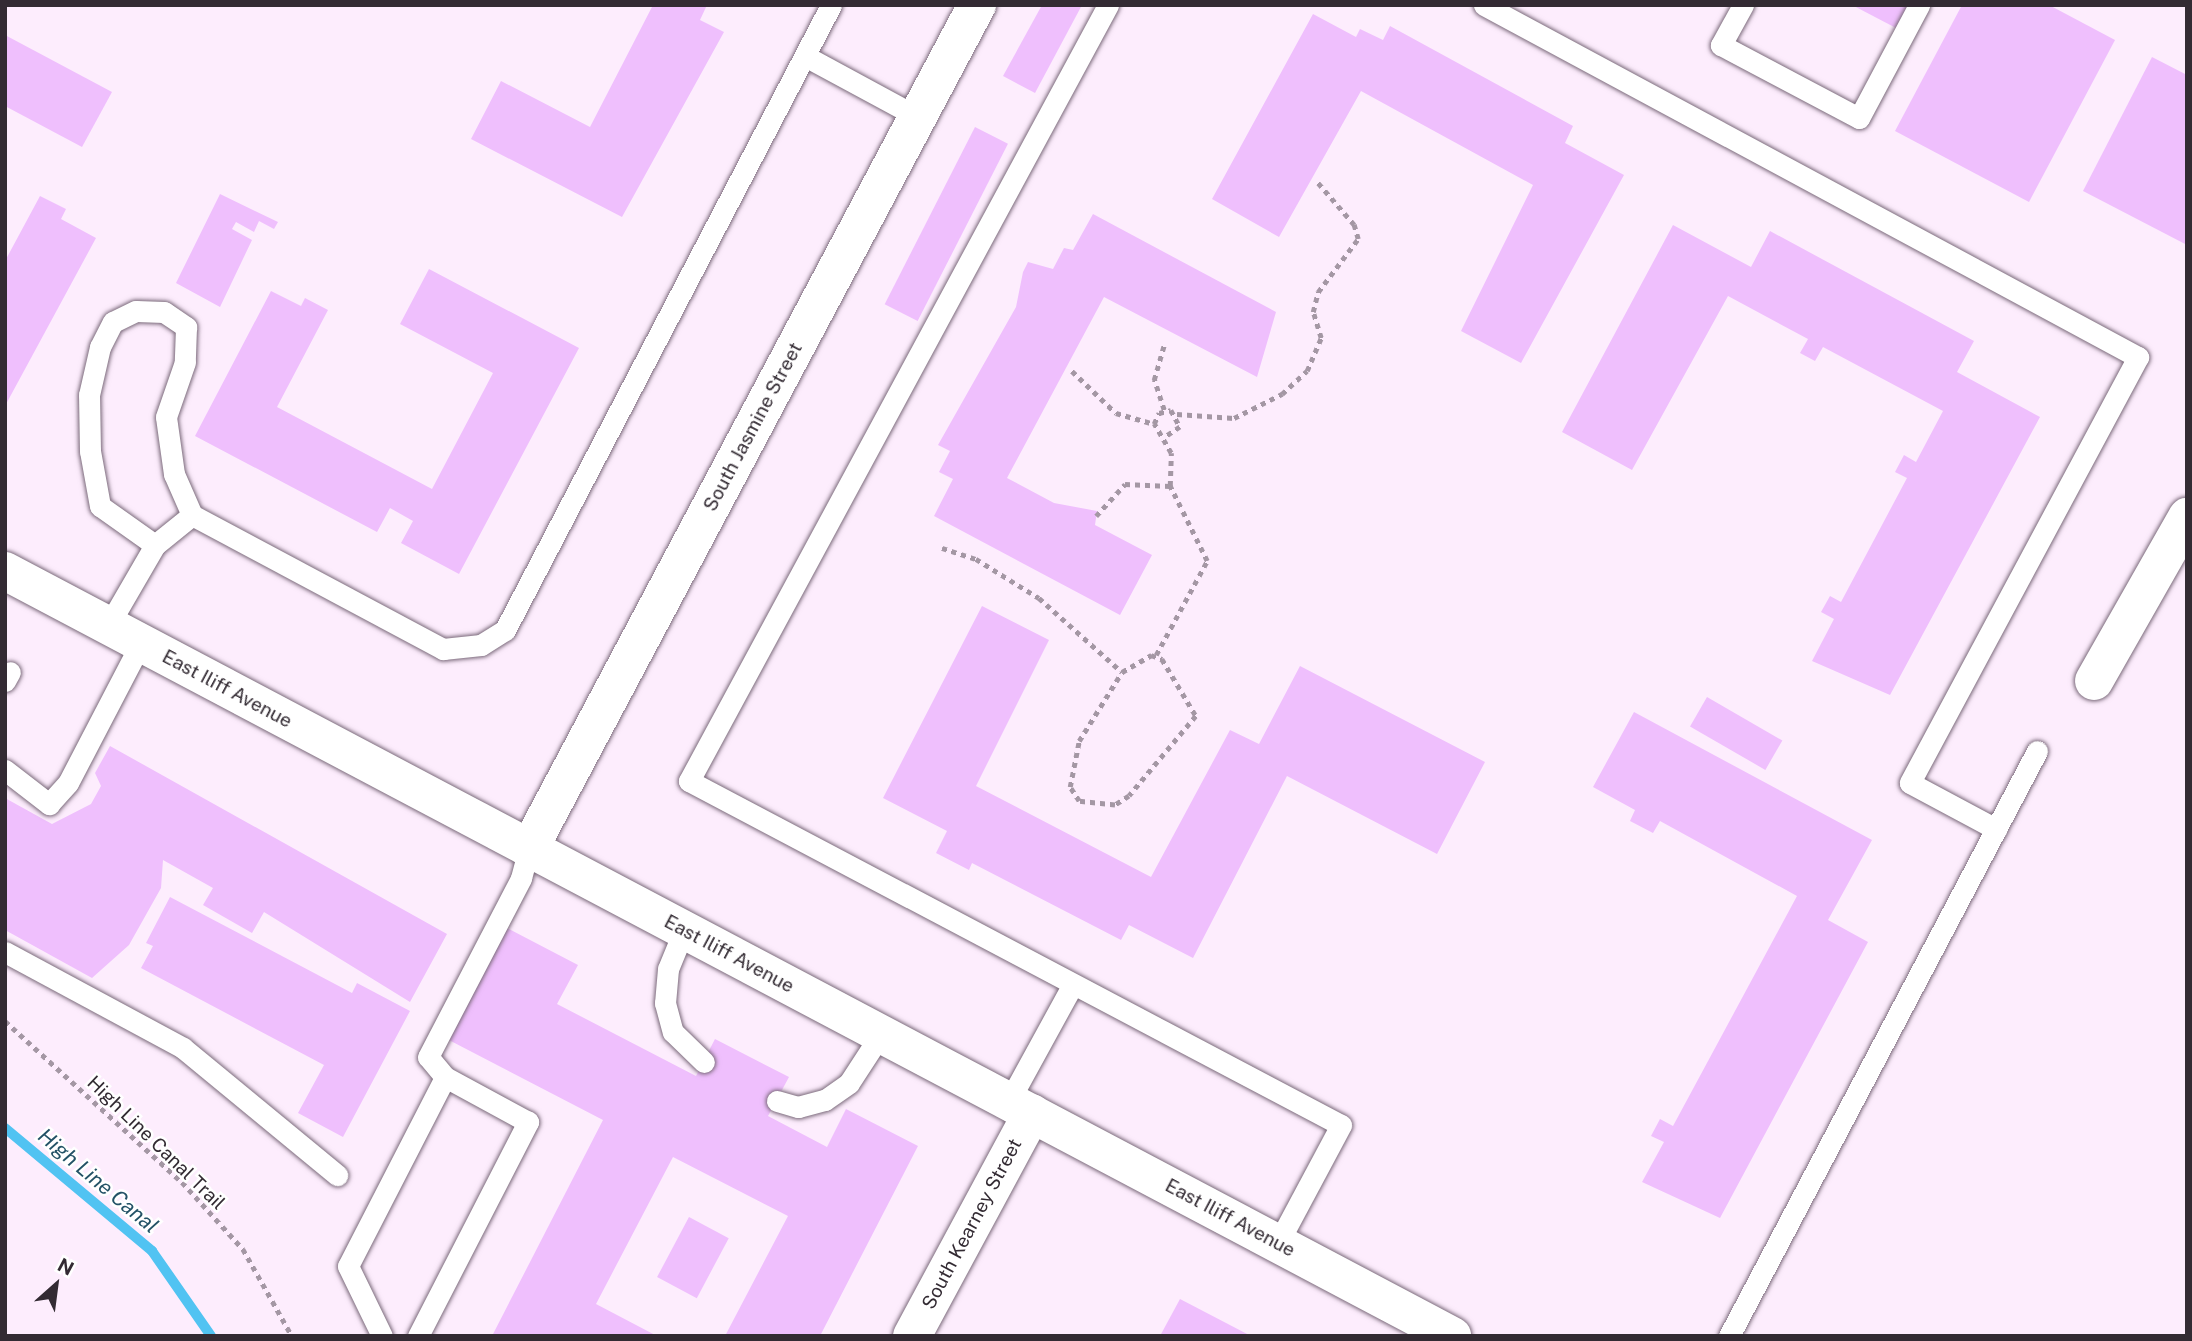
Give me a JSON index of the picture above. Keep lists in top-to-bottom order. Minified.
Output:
{"streets":{"street":["South Jasmine Street","East Iliff Avenue","South Kearney Street"],"path":["High Line Canal Trail"]},"crossings":[["South Jasmine Street","East Iliff Avenue"],["East Iliff Avenue","South Kearney Street"]],"water":["High Line Canal"],"north":"top right"}
